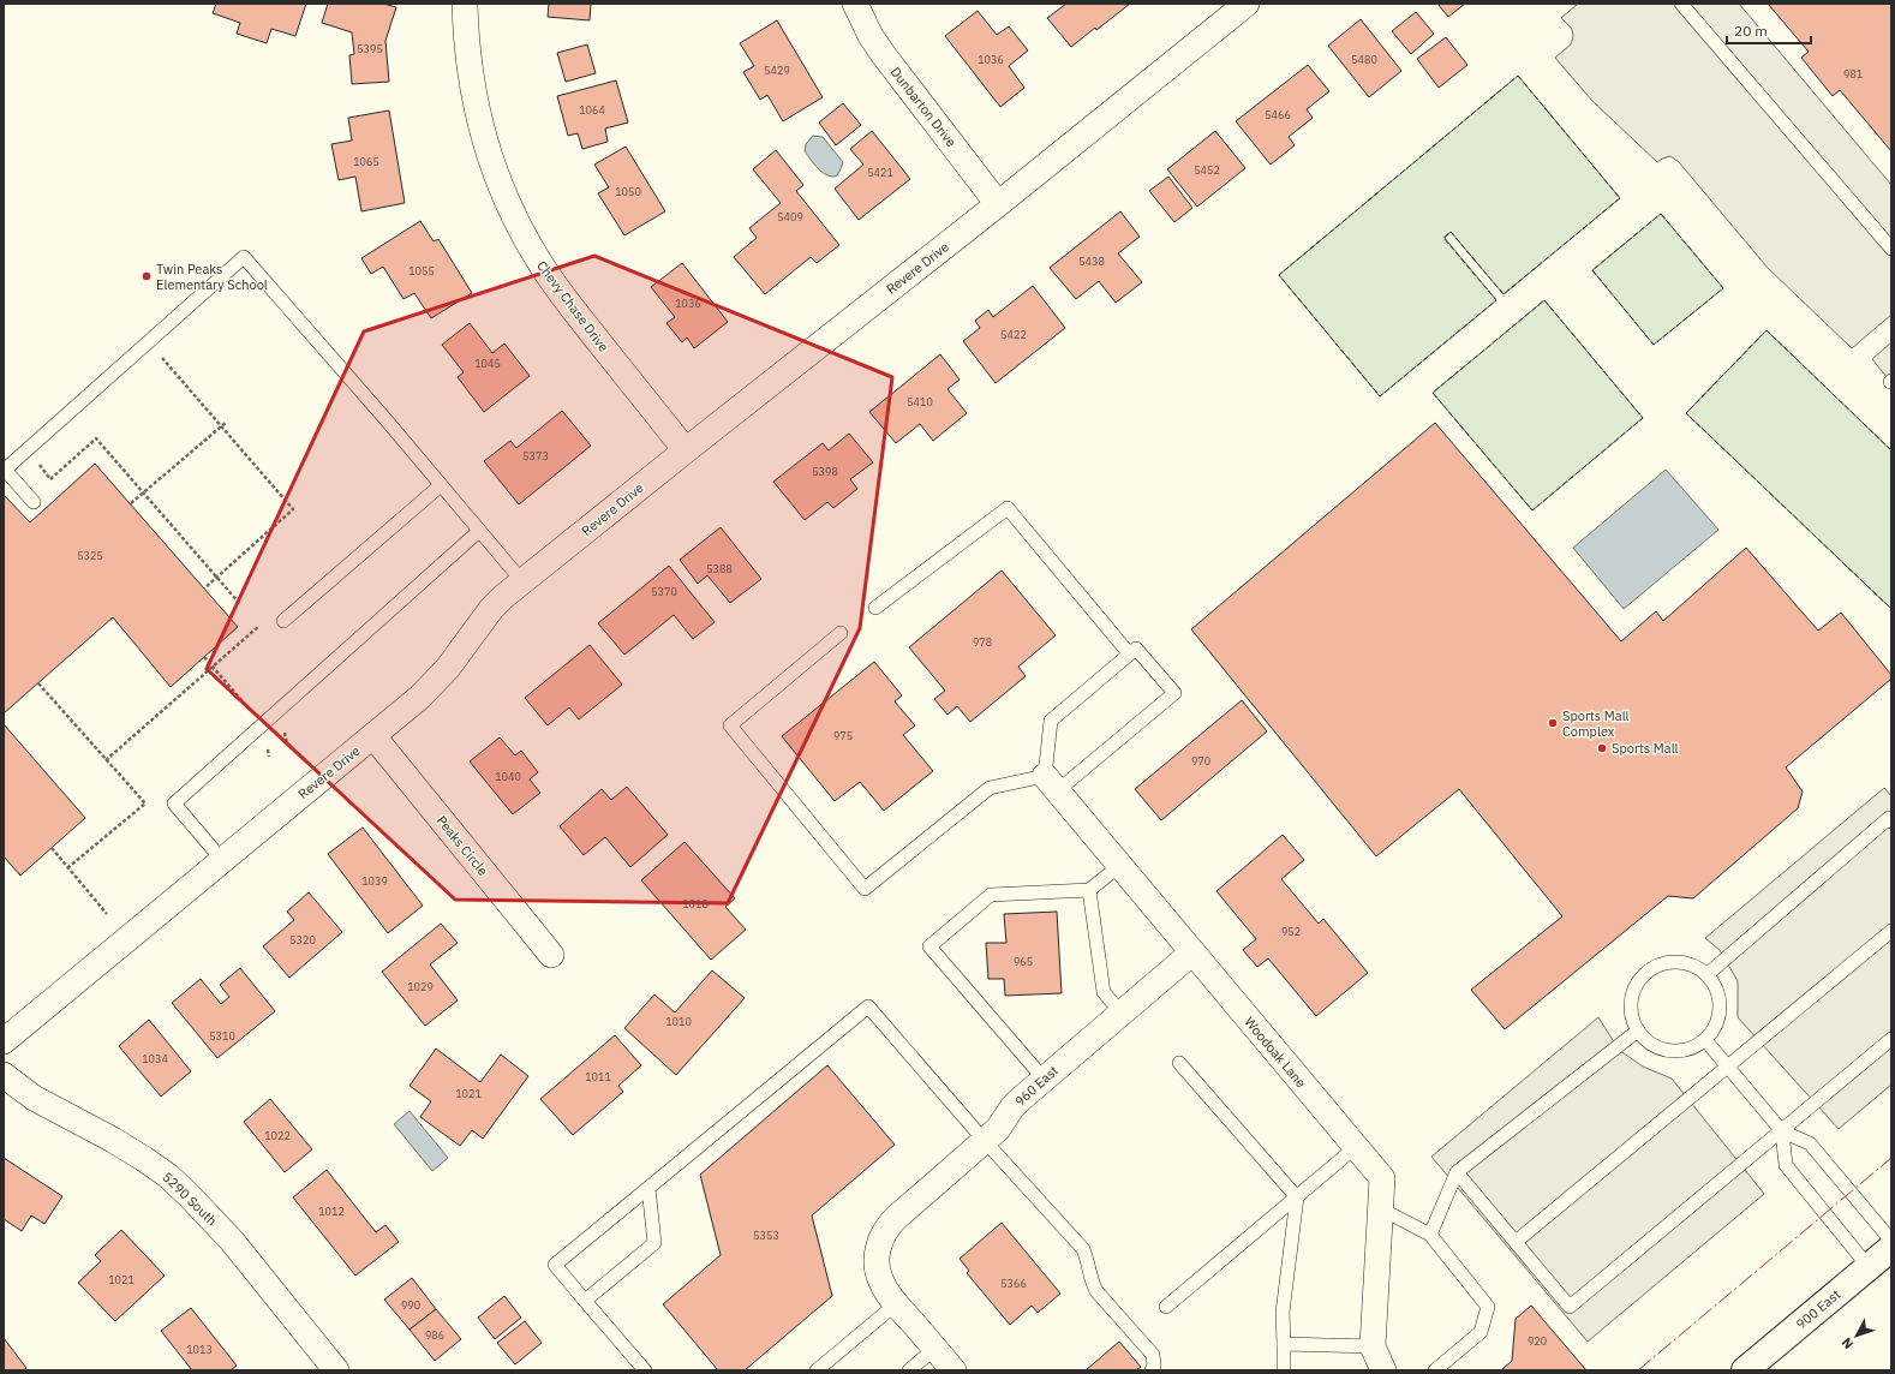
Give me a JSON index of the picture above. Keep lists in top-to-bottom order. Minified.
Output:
{"streets":{"main road":["900 East"],"street":["Dunbarton Drive","Revere Drive","Chevy Chase Drive","Peaks Circle","Woodoak Lane","960 East","5290 South"]},"crossings":[["Dunbarton Drive","Revere Drive"],["Revere Drive","Chevy Chase Drive"],["Revere Drive","Peaks Circle"],["Woodoak Lane","960 East"]],"places":["Twin Peaks Elementary School","Sports Mall Complex","Sports Mall"],"house_numbers":["5395","1036","5480","5429","981","1064","5466","1065","5452","5421","1050","5409","5438","1055","1036","5422","1045","5410","5373","5398","5325","5388","5370","978","975","970","1040","1039","1018","952","5320","965","1029","1010","5310","1034","1011","1021","1022","1012","5353","1021","5366","990","986","920","1013"],"scale_bar":"20 m","north":"bottom left"}
